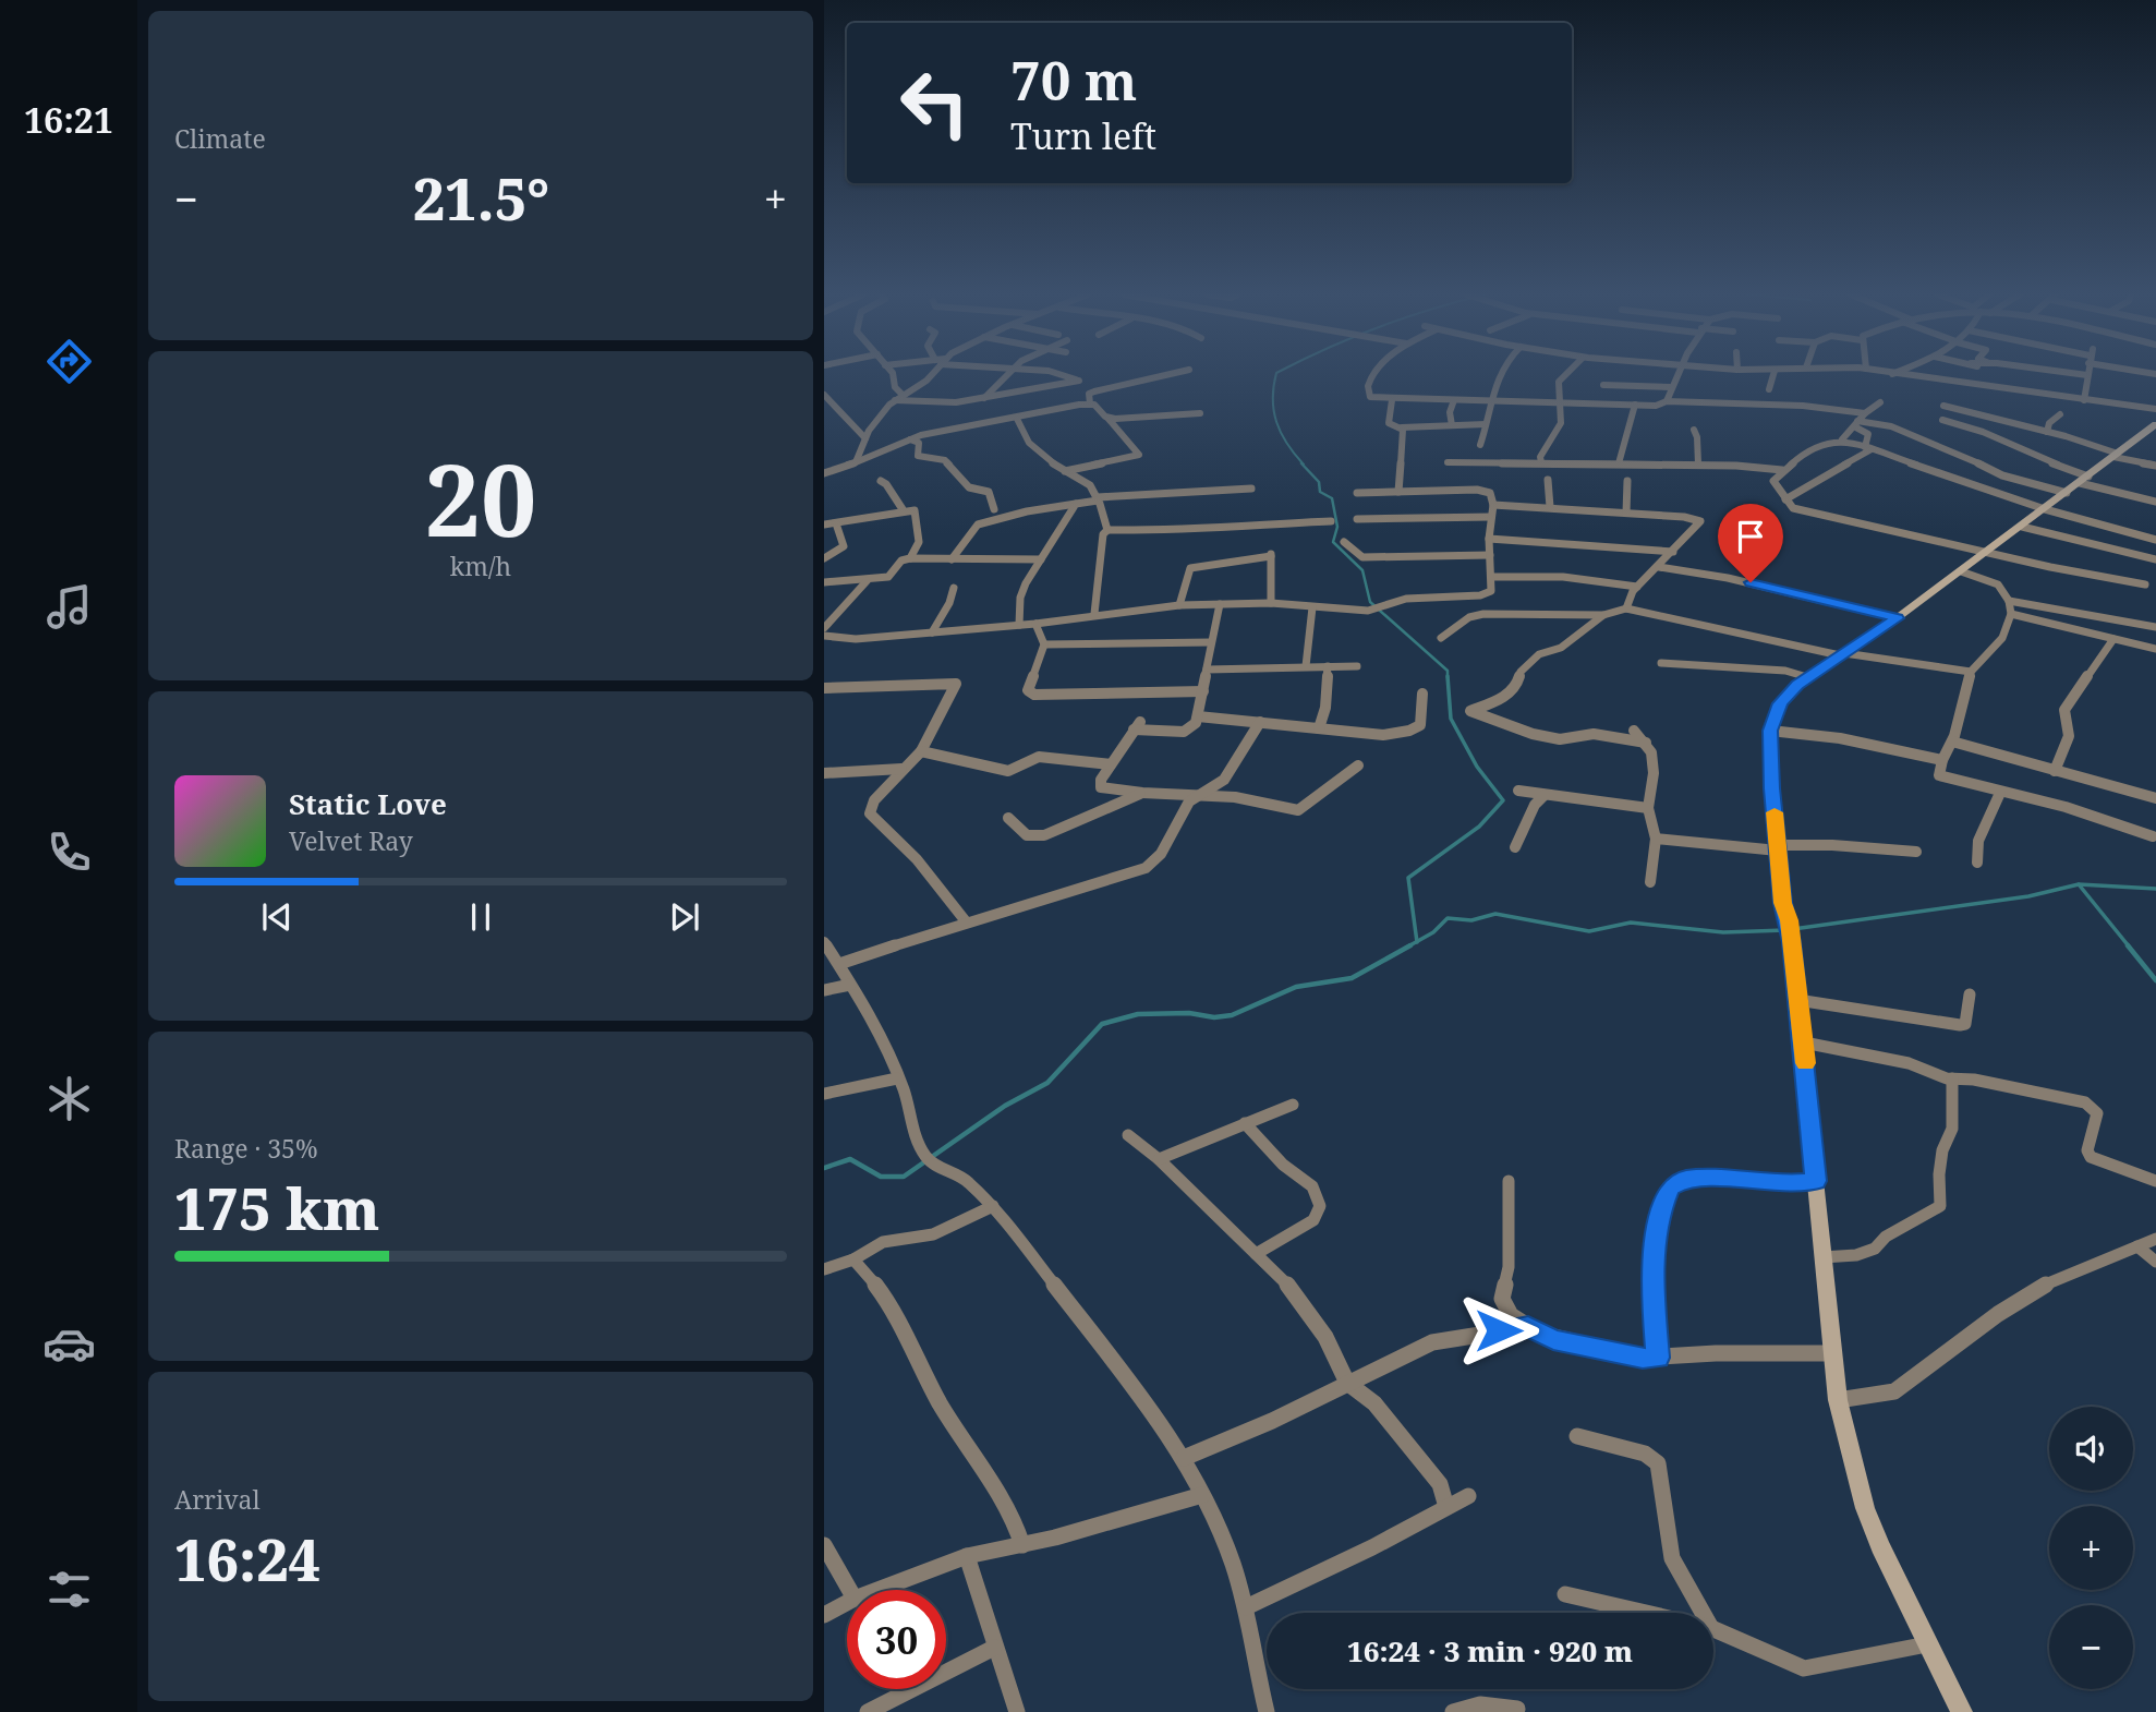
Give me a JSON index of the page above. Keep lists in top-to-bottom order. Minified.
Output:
{"page":{"tabs":"16:21","tile":["Climate",["20","km/h"],["Range · 35%","175 km"],["Arrival","16:24"]],"turn":["70 m","Turn left"],"heat":["−","21.5°","+"],"song":["Static Love","Velvet Ray"],"map_buttons":["+","−"],"limit":"30","trip":"16:24 · 3 min · 920 m"}}
